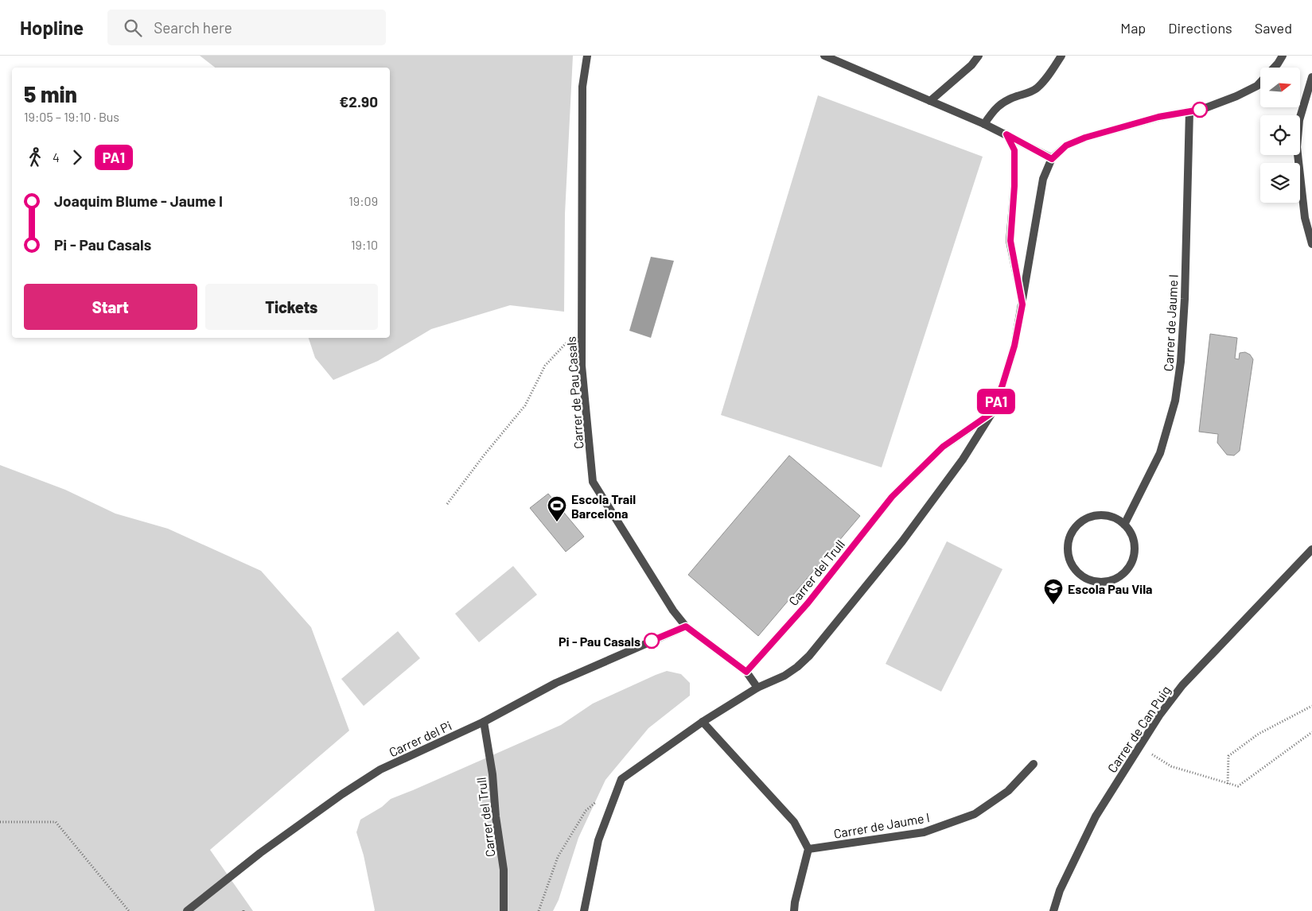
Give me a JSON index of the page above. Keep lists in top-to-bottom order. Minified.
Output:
{"streets":{"street":["Carrer de Jaume I","Carrer de Pau Casals","Carrer del Trull","Carrer de Can Puig","Carrer del Pi"]},"crossings":[["Carrer de Pau Casals","Carrer del Trull"],["Carrer de Pau Casals","Carrer del Pi"],["Carrer del Trull","Carrer del Pi"]],"places":{"sports":["Escola Trail Barcelona"],"school or university":["Escola Pau Vila"],"other":["Pi - Pau Casals"]},"lines":["bus line PA1"],"north":"right","page":{"header":"Hopline","search":"Search here","nav":["Map","Directions","Saved"],"on_map":"PA1","heading":["5 min","19:05 – 19:10 · Bus","€2.90"],"legs":["4","PA1"],"list":[{"name":"Joaquim Blume - Jaume I","value":"19:09"},{"name":"Pi - Pau Casals","value":"19:10"}],"buttons":["Start","Tickets"]}}
